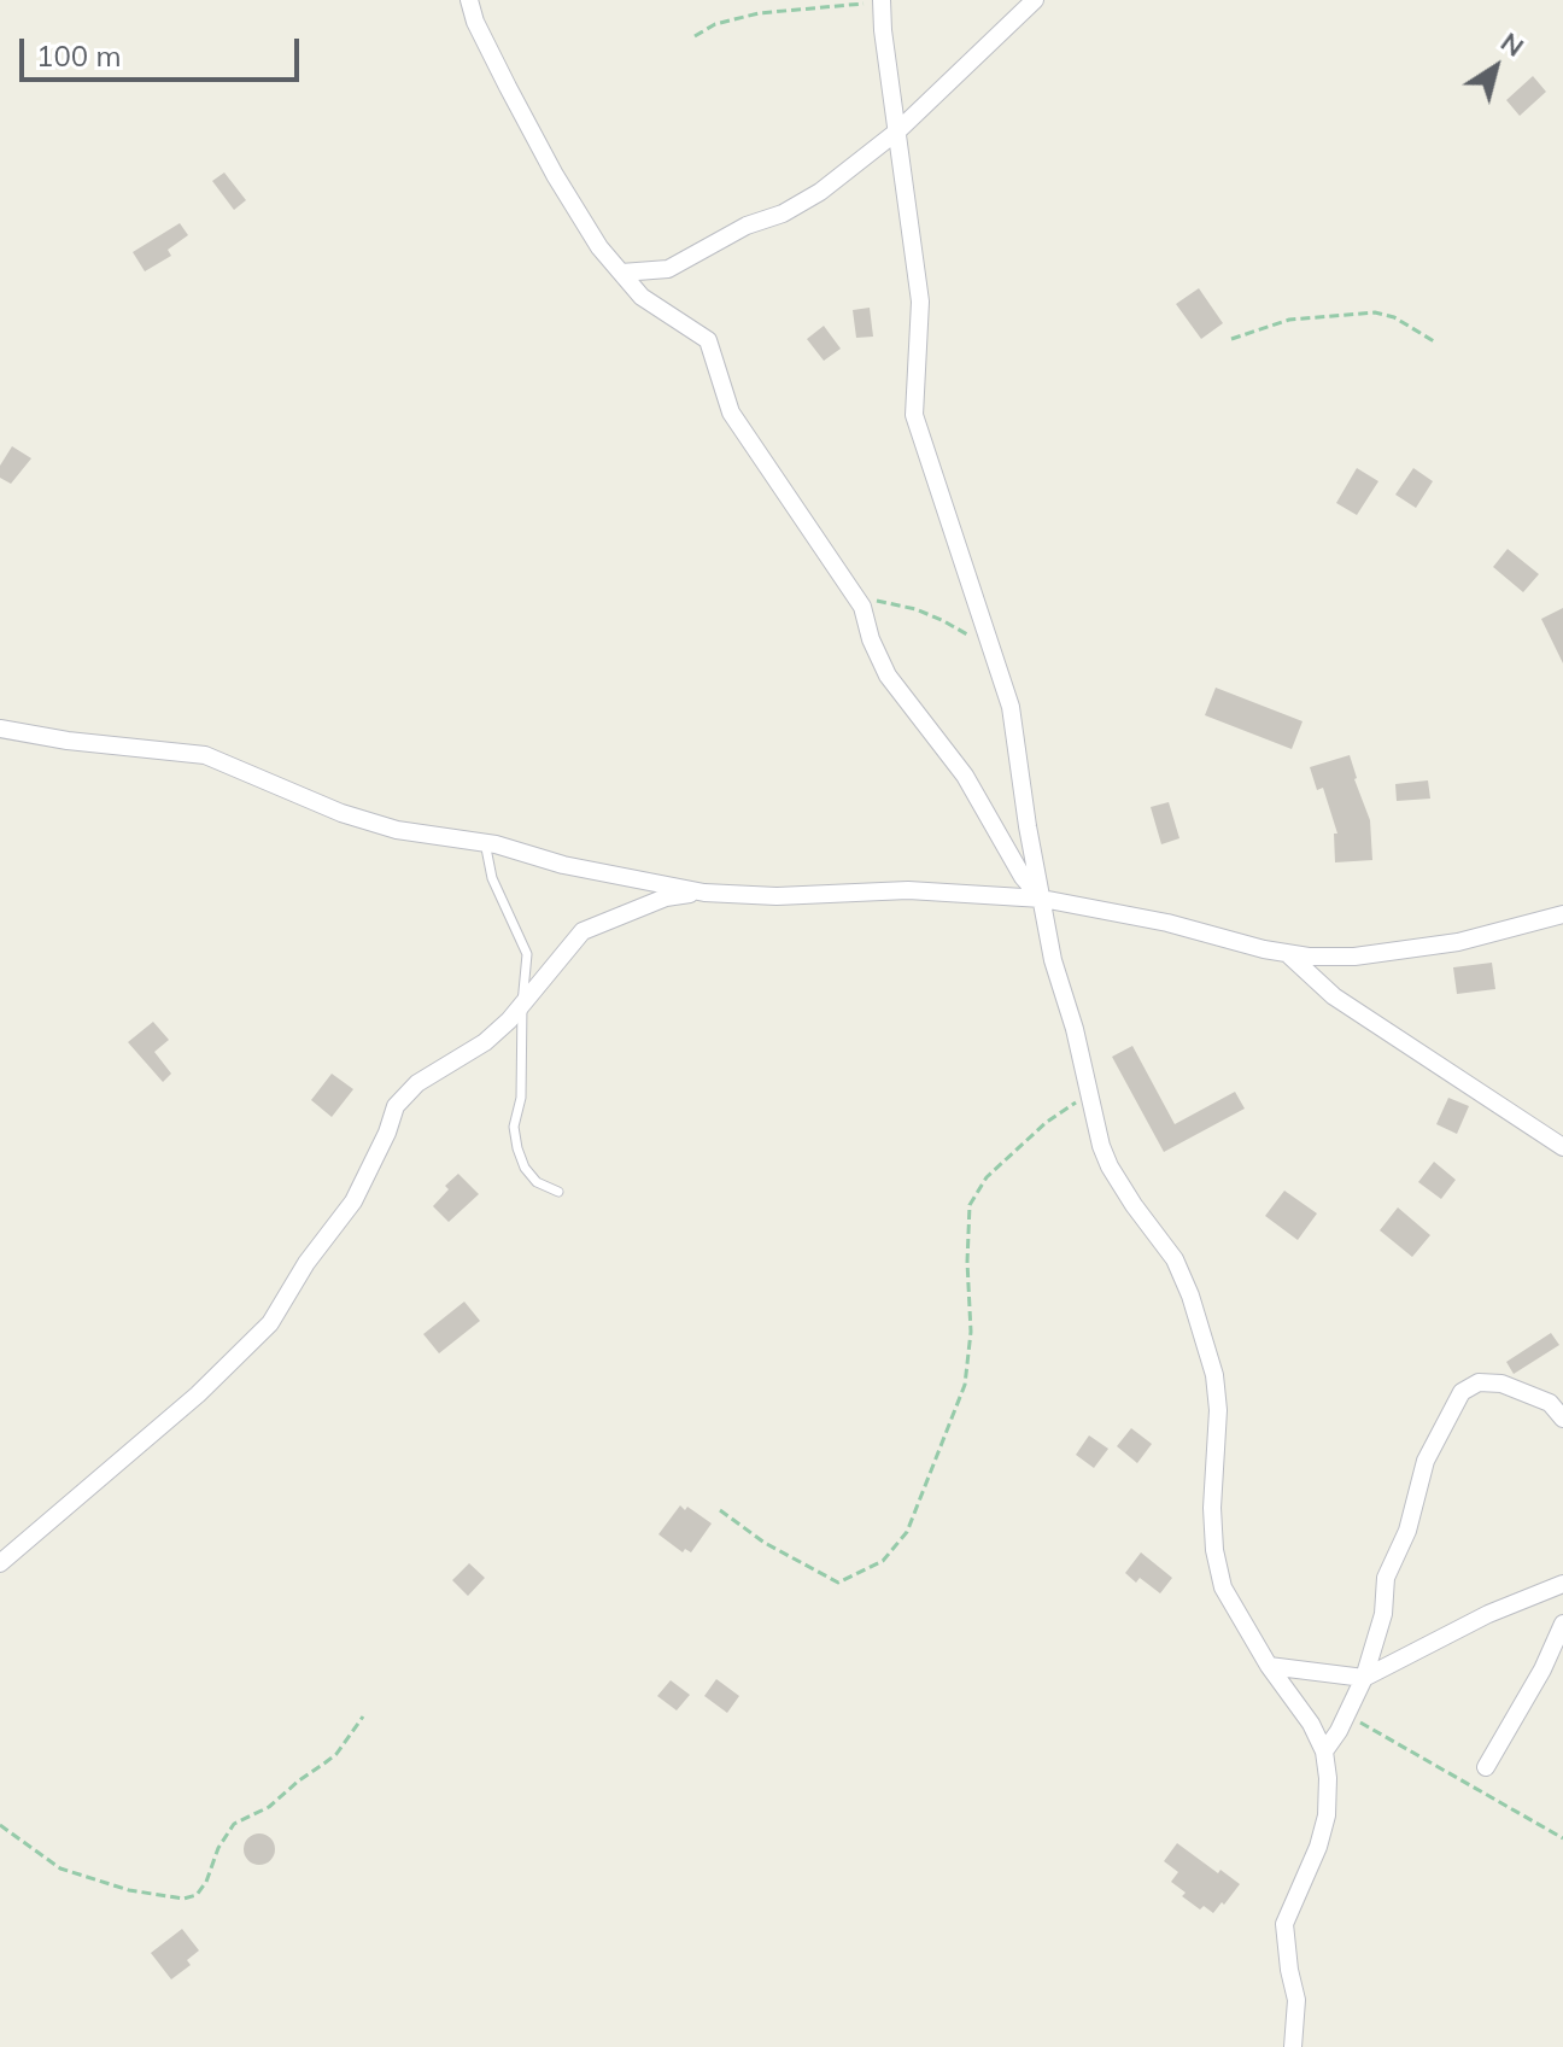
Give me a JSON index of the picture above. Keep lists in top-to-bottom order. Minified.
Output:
{"scale_bar":"100 m","north":"top right"}
